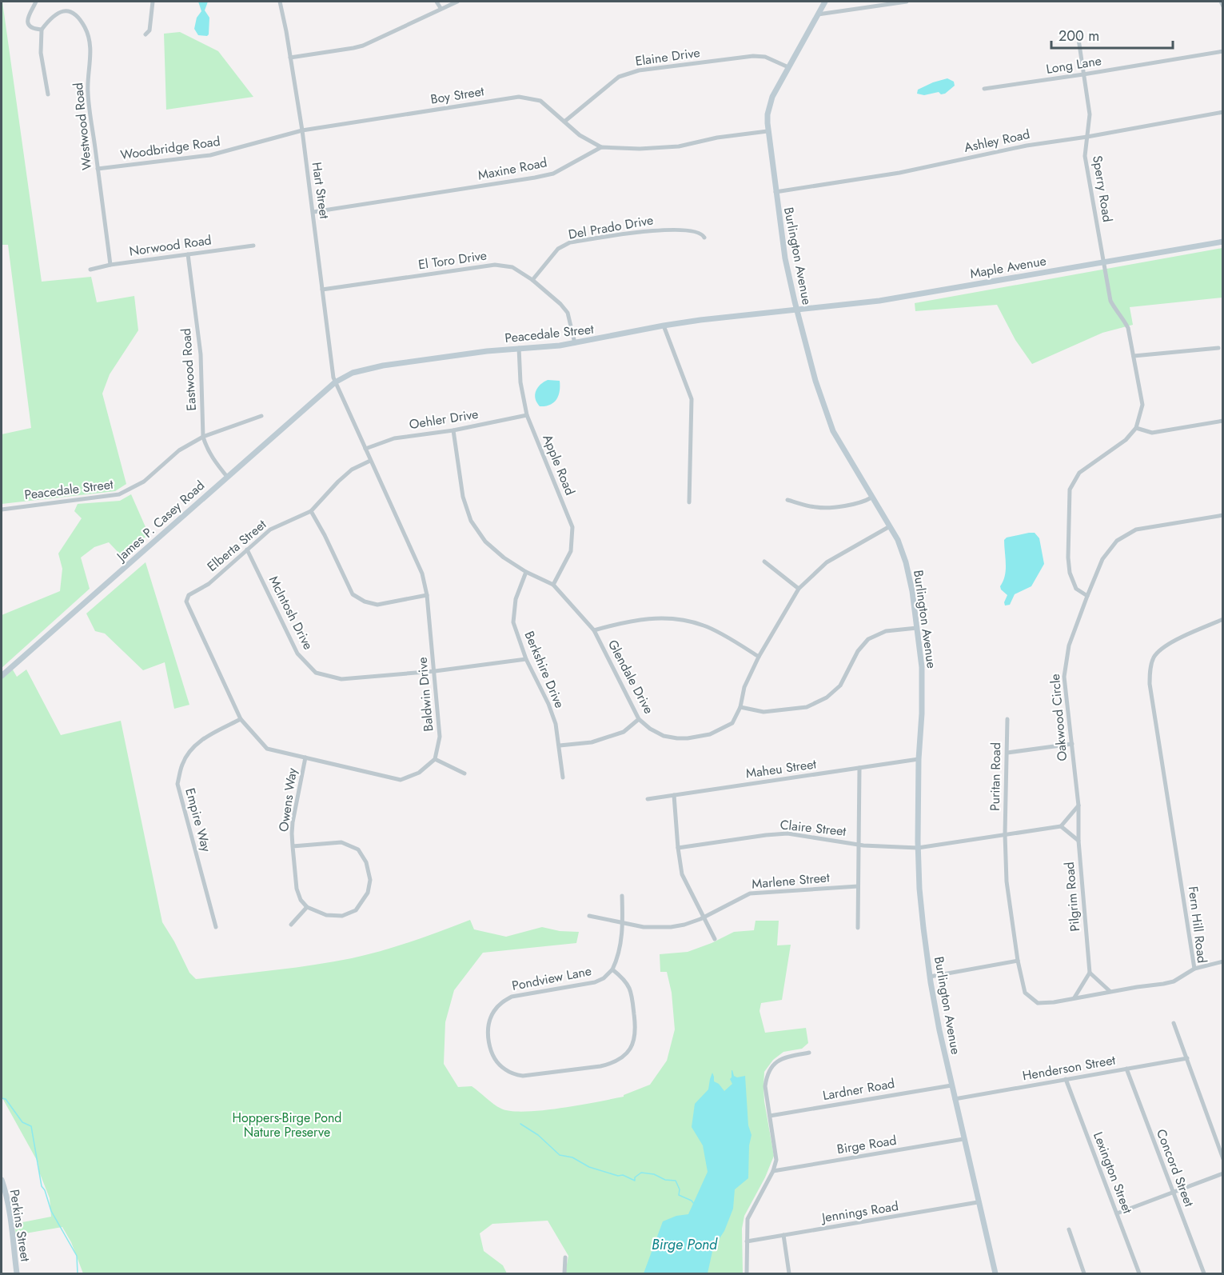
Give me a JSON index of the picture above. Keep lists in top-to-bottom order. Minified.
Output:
{"streets":{"main road":["Burlington Avenue","Maple Avenue","Peacedale Street","James P. Casey Road","Perkins Street"],"street":["Elaine Drive","Long Lane","Boy Street","Westwood Road","Ashley Road","Woodbridge Road","Maxine Road","Sperry Road","Hart Street","Del Prado Drive","Norwood Road","El Toro Drive","Eastwood Road","Oehler Drive","Apple Road","Elberta Street","McIntosh Drive","Berkshire Drive","Glendale Drive","Baldwin Drive","Oakwood Circle","Maheu Street","Puritan Road","Owens Way","Empire Way","Claire Street","Marlene Street","Pilgrim Road","Fern Hill Road","Pondview Lane","Henderson Street","Lardner Road","Birge Road","Concord Street","Lexington Street","Jennings Road"]},"crossings":[["Elaine Drive","Boy Street"],["Elaine Drive","Burlington Avenue"],["Long Lane","Sperry Road"],["Boy Street","Woodbridge Road"],["Boy Street","Maxine Road"],["Boy Street","Hart Street"],["Westwood Road","Woodbridge Road"],["Westwood Road","Norwood Road"],["Ashley Road","Sperry Road"],["Ashley Road","Burlington Avenue"],["Woodbridge Road","Hart Street"],["Maxine Road","Hart Street"],["Sperry Road","Maple Avenue"],["Hart Street","El Toro Drive"],["Hart Street","Peacedale Street"],["Hart Street","James P. Casey Road"],["Hart Street","Baldwin Drive"],["Del Prado Drive","El Toro Drive"],["Norwood Road","Eastwood Road"],["Burlington Avenue","Maple Avenue"],["Burlington Avenue","Peacedale Street"],["Burlington Avenue","Glendale Drive"],["Burlington Avenue","Maheu Street"],["Burlington Avenue","Claire Street"],["Burlington Avenue","Henderson Street"],["Burlington Avenue","Lardner Road"],["Burlington Avenue","Birge Road"],["Burlington Avenue","Jennings Road"],["El Toro Drive","Peacedale Street"],["Maple Avenue","Peacedale Street"],["Peacedale Street","Eastwood Road"],["Peacedale Street","Apple Road"],["Peacedale Street","James P. Casey Road"],["Peacedale Street","Baldwin Drive"],["Eastwood Road","James P. Casey Road"],["Oehler Drive","Apple Road"],["Oehler Drive","Glendale Drive"],["Oehler Drive","Baldwin Drive"],["Apple Road","Glendale Drive"],["James P. Casey Road","Baldwin Drive"],["Elberta Street","McIntosh Drive"],["Elberta Street","Baldwin Drive"],["Elberta Street","Empire Way"],["McIntosh Drive","Berkshire Drive"],["McIntosh Drive","Baldwin Drive"],["Berkshire Drive","Glendale Drive"],["Oakwood Circle","Pilgrim Road"],["Puritan Road","Fern Hill Road"],["Henderson Street","Concord Street"],["Henderson Street","Lexington Street"]],"water":["Birge Pond"],"parks":["Hoppers-Birge Pond Nature Preserve"],"scale_bar":"200 m"}
